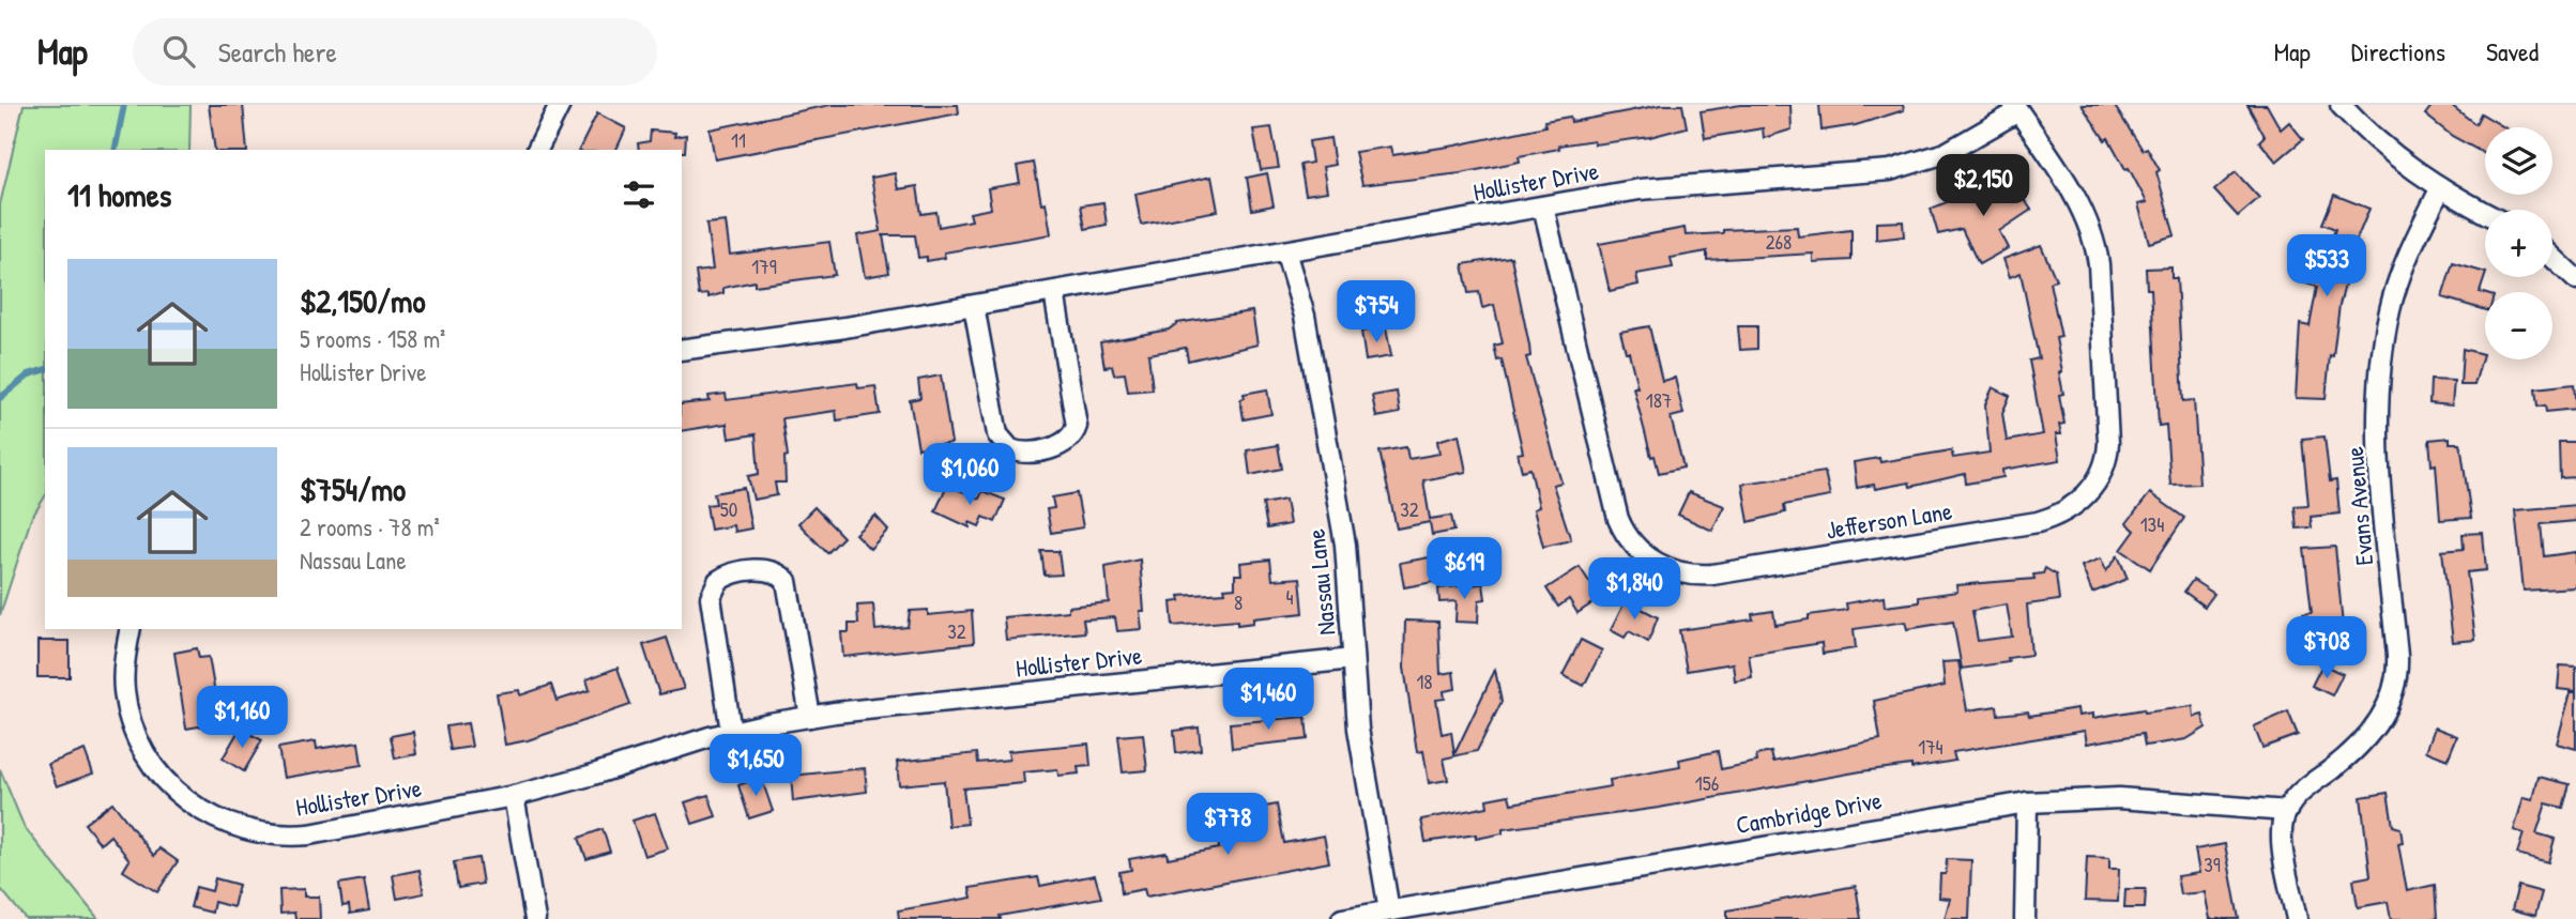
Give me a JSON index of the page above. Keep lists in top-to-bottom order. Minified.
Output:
{"streets":{"street":["Hollister Drive","Evans Avenue","Jefferson Lane","Nassau Lane","Cambridge Drive"]},"crossings":[["Hollister Drive","Jefferson Lane"],["Hollister Drive","Nassau Lane"],["Evans Avenue","Cambridge Drive"],["Nassau Lane","Cambridge Drive"]],"house_numbers":["11","268","179","187","50","32","134","4","8","32","18","174","156","39"],"page":{"header":"Map","search":"Search here","nav":["Map","Directions","Saved"],"map_buttons":["+","−"],"heading":"11 homes","price":["$2,150","$533","$754","$1,060","$619","$1,840","$708","$1,460","$1,160","$1,650","$778"],"list":[{"name":"$2,150/mo","note":"5 rooms · 158 m² · Hollister Drive"},{"name":"$754/mo","note":"2 rooms · 78 m² · Nassau Lane"}]}}
